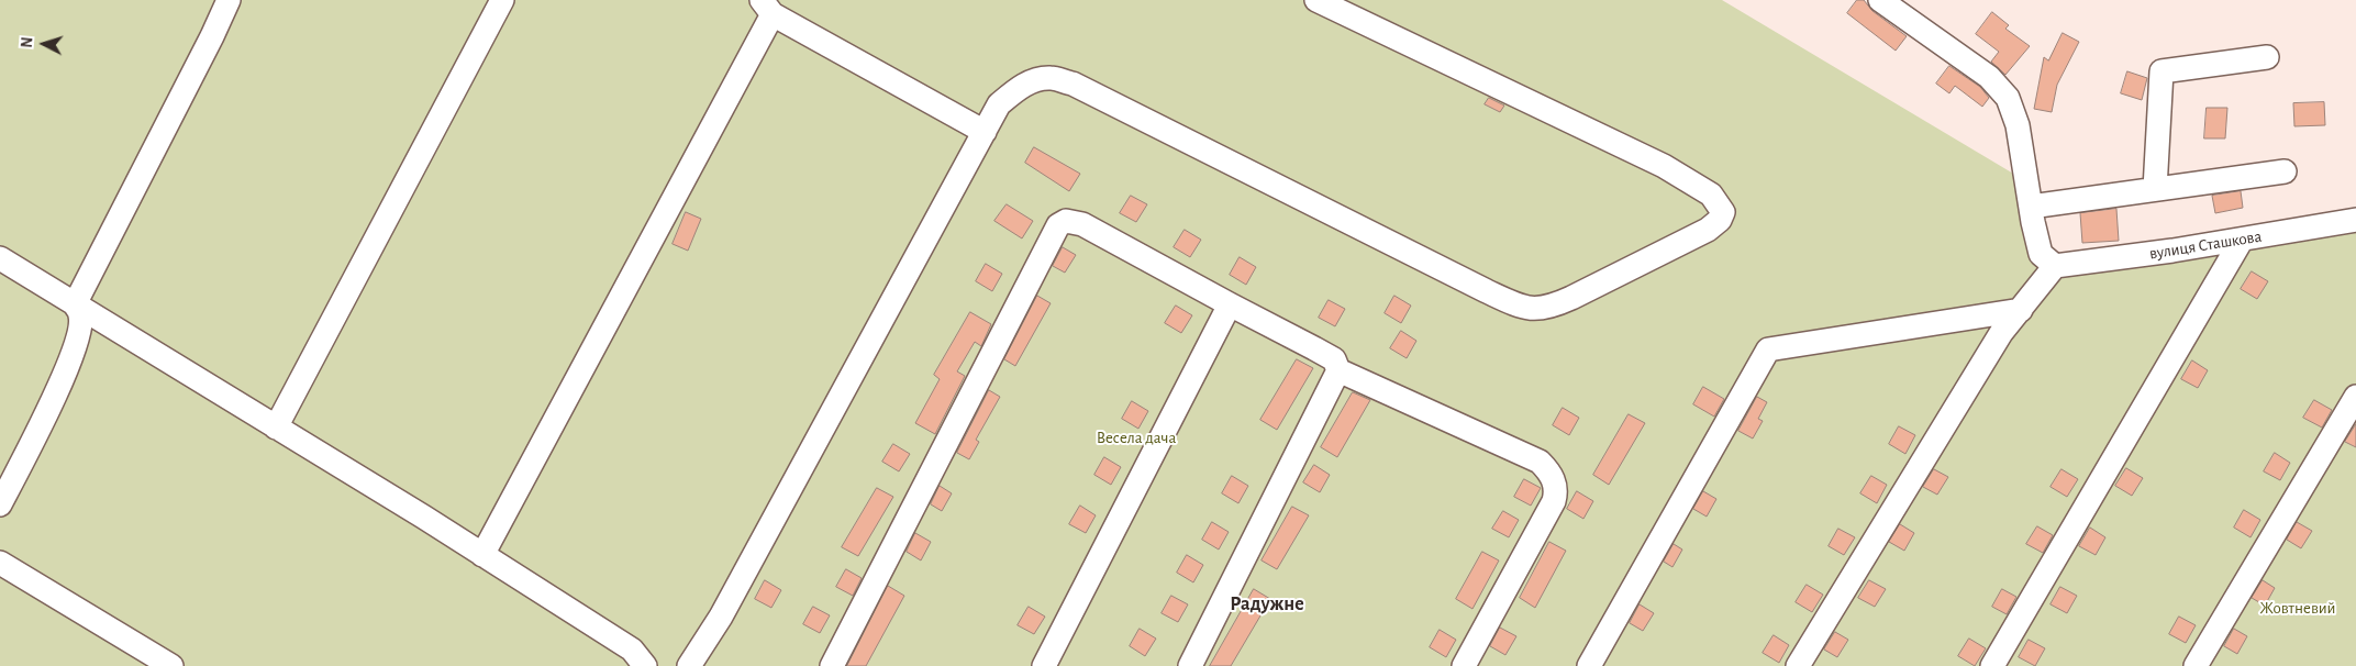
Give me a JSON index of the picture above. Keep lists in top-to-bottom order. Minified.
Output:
{"streets":{"street":["вулиця Сташкова"]},"districts":["Радужне"],"parks":["Весела дача","Жовтневий"],"north":"left"}
